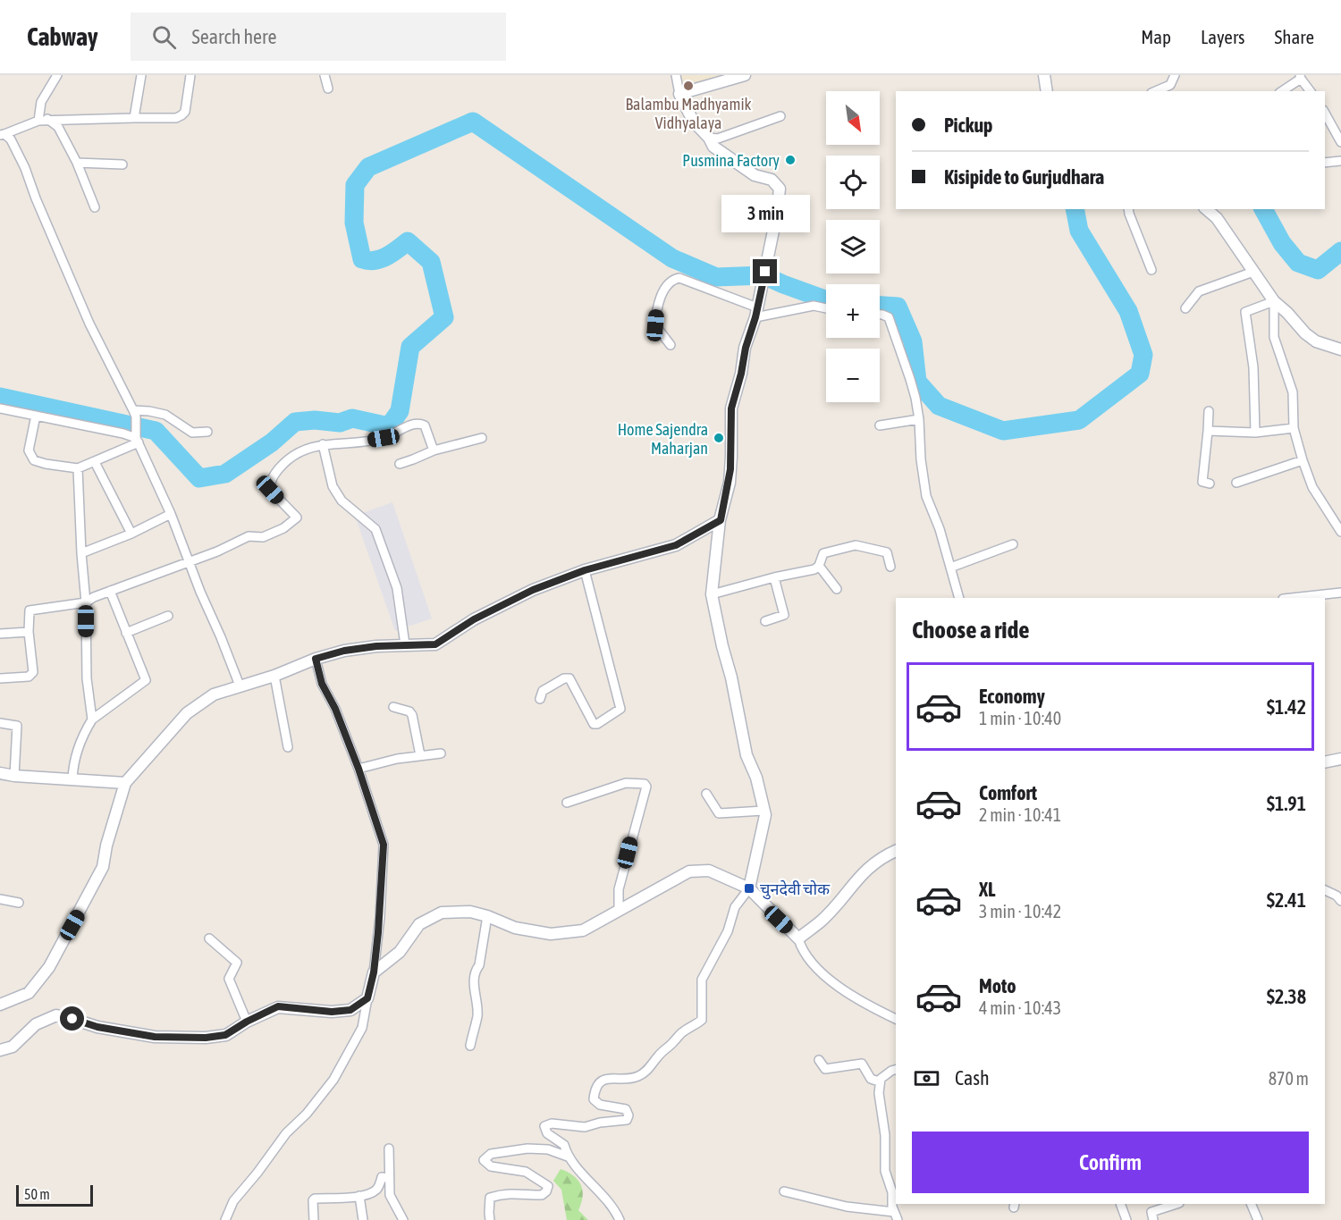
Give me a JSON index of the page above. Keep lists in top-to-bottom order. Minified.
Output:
{"places":{"other":["Balambu Madhyamik Vidhyalaya","Pusmina Factory","Home Sajendra Maharjan"],"transit":["चुनदेवी चोक"]},"scale_bar":"50 m","north":"bottom right","page":{"header":"Cabway","search":"Search here","nav":["Map","Layers","Share"],"map_buttons":["+","−"],"banner":["Pickup","Kisipide to Gurjudhara"],"bubble":"3 min","heading":"Choose a ride","list":[{"name":"Economy","note":"1 min · 10:40","value":"$1.42"},{"name":"Comfort","note":"2 min · 10:41","value":"$1.91"},{"name":"XL","note":"3 min · 10:42","value":"$2.41"},{"name":"Moto","note":"4 min · 10:43","value":"$2.38"}],"pay":["Cash","870 m"],"buttons":"Confirm","scale":"50 m"}}
